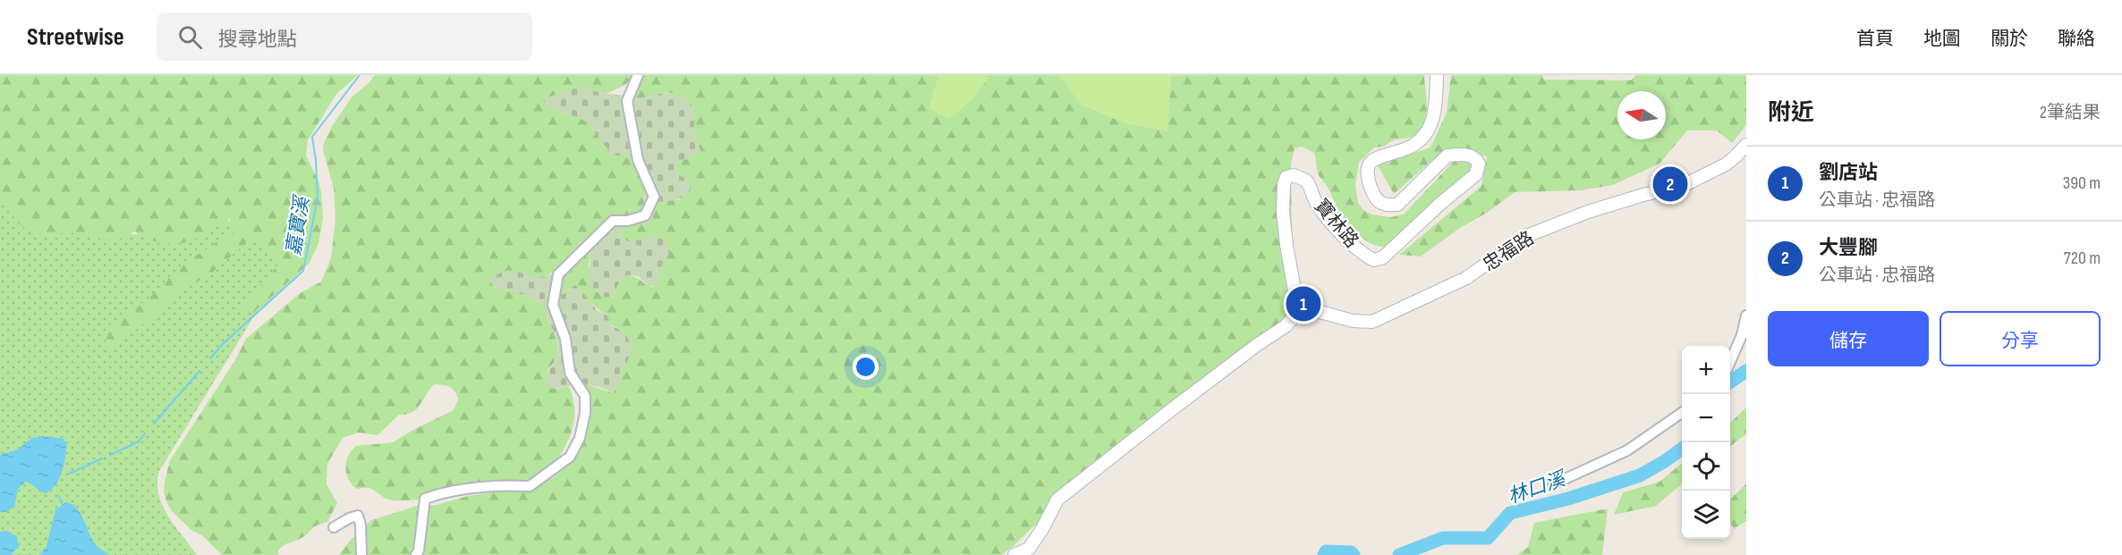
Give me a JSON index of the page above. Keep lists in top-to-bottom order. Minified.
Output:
{"streets":{"main road":["寶林路","忠福路"]},"crossings":[["寶林路","忠福路"]],"water":["嘉寶溪","林口溪"],"north":"left","page":{"header":"Streetwise","search":"搜尋地點","nav":["首頁","地圖","關於","聯絡"],"heading":["附近","2筆結果"],"list":[{"mark":"1","name":"劉店站","note":"公車站 · 忠福路","value":"390 m"},{"mark":"2","name":"大豐腳","note":"公車站 · 忠福路","value":"720 m"}],"pins":["2","1"],"buttons":["儲存","分享"],"map_buttons":["+","−"]}}
